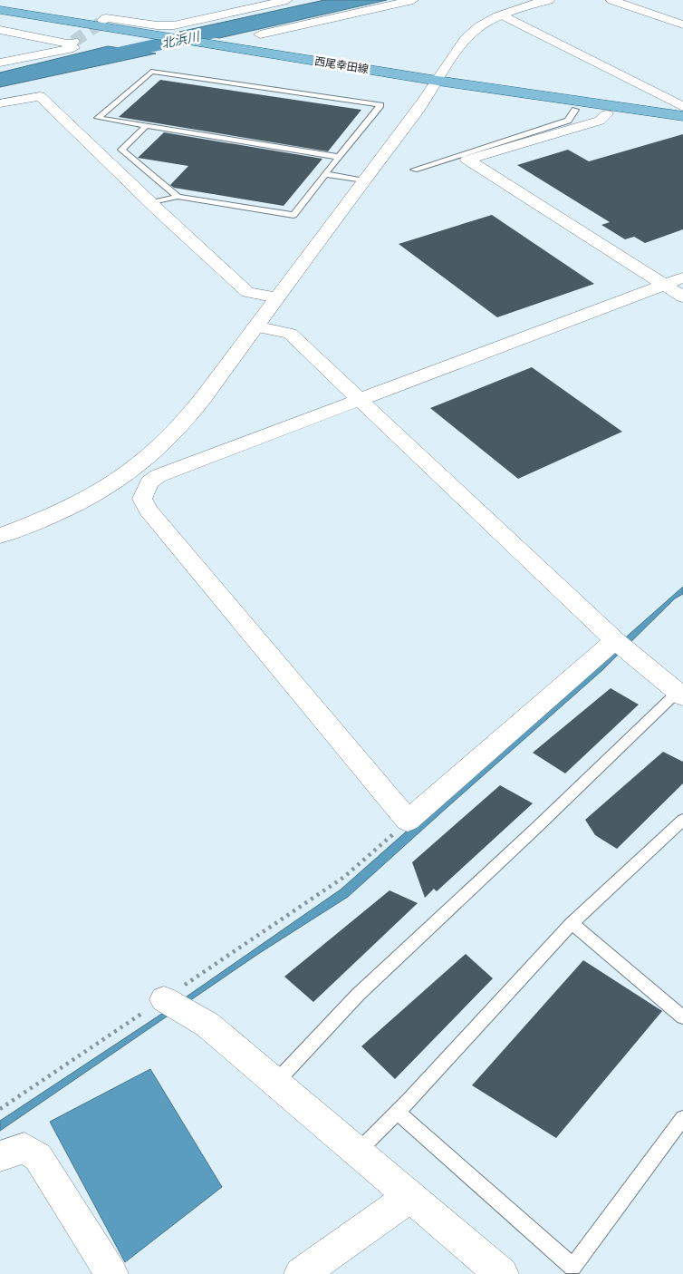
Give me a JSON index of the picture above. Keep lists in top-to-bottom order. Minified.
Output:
{"streets":{"main road":["西尾幸田線"]},"water":["北浜川"]}
